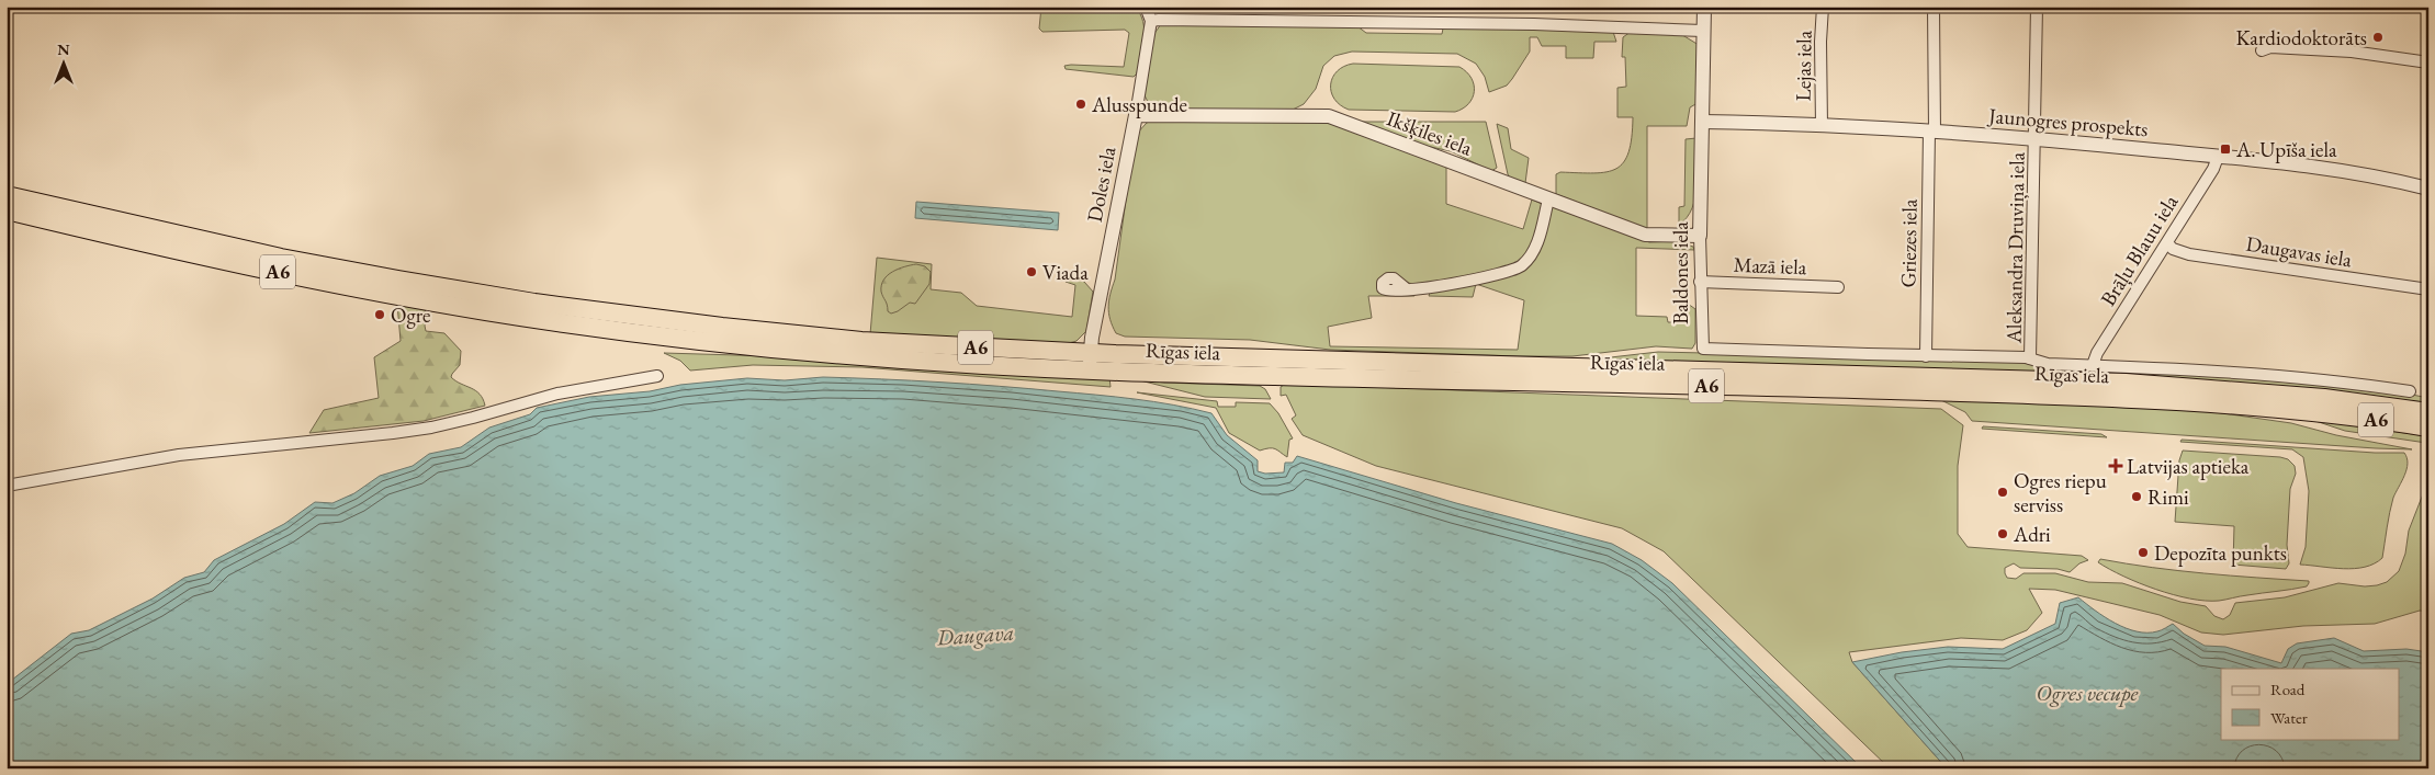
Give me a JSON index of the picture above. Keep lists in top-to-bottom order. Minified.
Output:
{"streets":{"highway":["A6","Rīgas iela"],"street":["Lejas iela","Jaunogres prospekts","Ikšķiles iela","Doles iela","Griezes iela","Aleksandra Druviņa iela","Brāļu Blauu iela","Daugavas iela","Mazā iela","Baldones iela"]},"crossings":[["Lejas iela","Jaunogres prospekts"],["Jaunogres prospekts","Griezes iela"],["Jaunogres prospekts","Aleksandra Druviņa iela"],["Jaunogres prospekts","Brāļu Blauu iela"],["Jaunogres prospekts","Baldones iela"],["Ikšķiles iela","Doles iela"],["Ikšķiles iela","Baldones iela"],["Doles iela","Rīgas iela"],["Griezes iela","Baldones iela"],["Griezes iela","Rīgas iela"],["Aleksandra Druviņa iela","Rīgas iela"],["Brāļu Blauu iela","Daugavas iela"],["Brāļu Blauu iela","Rīgas iela"],["Mazā iela","Baldones iela"],["A6","Rīgas iela"],["Baldones iela","Rīgas iela"]],"water":["Daugava","Ogres vecupe"],"places":{"other":["Kardiodoktorāts","Alusspunde","Viada","Ogre","Ogres riepu serviss","Rimi","Adri","Depozīta punkts"],"transit":["A. Upīša iela"],"health":["Latvijas aptieka"]},"legend":["Road","Water"],"north":"top"}
